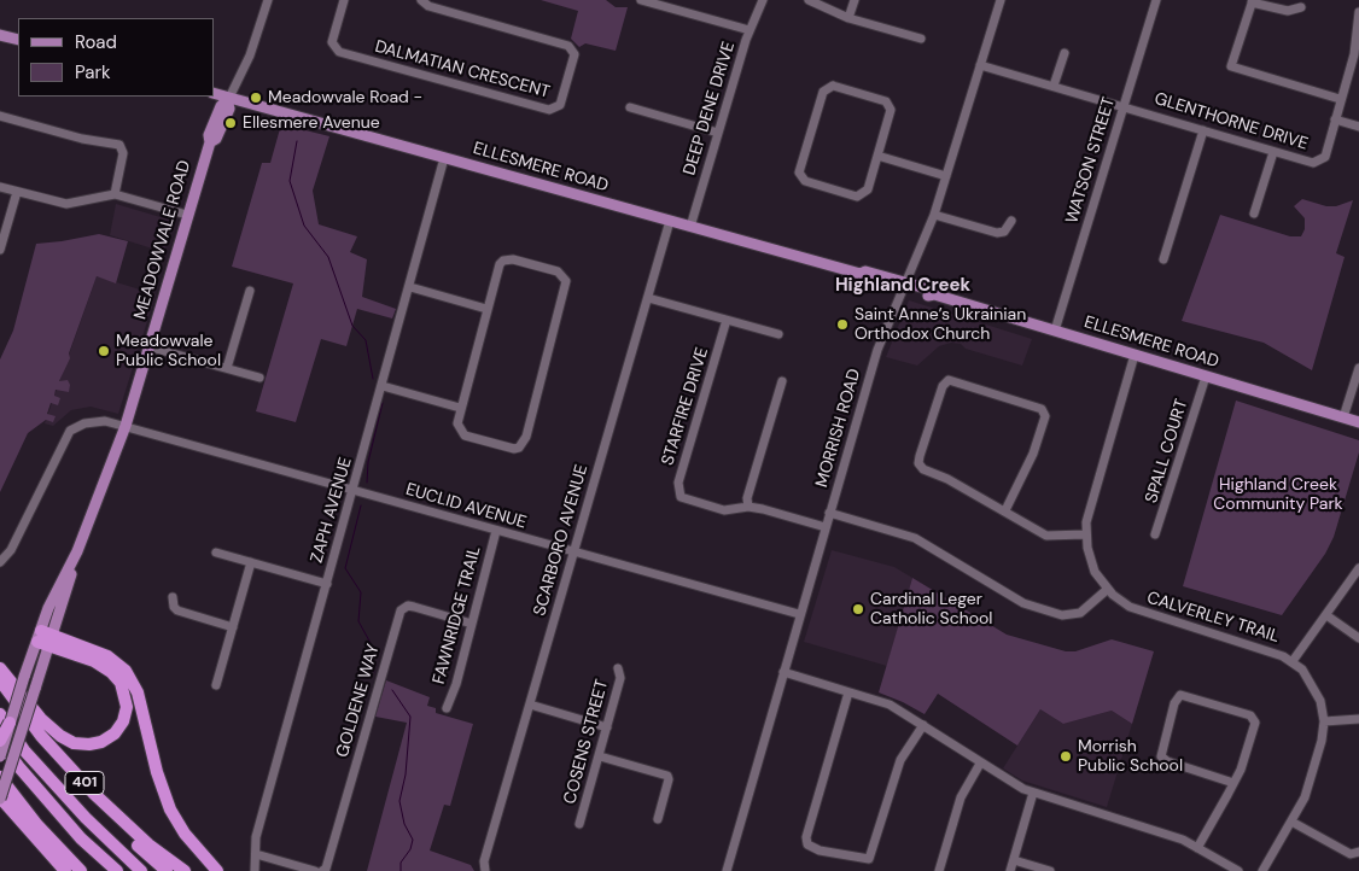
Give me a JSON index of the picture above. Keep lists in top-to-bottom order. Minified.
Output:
{"streets":{"highway":["401"],"main road":["ELLESMERE ROAD","MEADOWVALE ROAD"],"street":["DALMATIAN CRESCENT","DEEP DENE DRIVE","GLENTHORNE DRIVE","WATSON STREET","STARFIRE DRIVE","MORRISH ROAD","SPALL COURT","EUCLID AVENUE","ZAPH AVENUE","SCARBORO AVENUE","FAWNRIDGE TRAIL","CALVERLEY TRAIL","GOLDENE WAY","COSENS STREET"]},"crossings":[["DEEP DENE DRIVE","ELLESMERE ROAD"],["GLENTHORNE DRIVE","WATSON STREET"],["GLENTHORNE DRIVE","MORRISH ROAD"],["WATSON STREET","ELLESMERE ROAD"],["ELLESMERE ROAD","MEADOWVALE ROAD"],["ELLESMERE ROAD","MORRISH ROAD"],["ELLESMERE ROAD","SPALL COURT"],["ELLESMERE ROAD","ZAPH AVENUE"],["ELLESMERE ROAD","SCARBORO AVENUE"],["ELLESMERE ROAD","CALVERLEY TRAIL"],["MEADOWVALE ROAD","EUCLID AVENUE"],["MEADOWVALE ROAD","401"],["STARFIRE DRIVE","MORRISH ROAD"],["MORRISH ROAD","EUCLID AVENUE"],["EUCLID AVENUE","ZAPH AVENUE"],["EUCLID AVENUE","SCARBORO AVENUE"],["EUCLID AVENUE","FAWNRIDGE TRAIL"],["FAWNRIDGE TRAIL","GOLDENE WAY"]],"districts":["Highland Creek"],"parks":["Highland Creek Community Park"],"places":["Meadowvale Road -","Ellesmere Avenue","Saint Anne’s Ukrainian Orthodox Church","Meadowvale Public School","Cardinal Leger Catholic School","Morrish Public School"],"legend":["Road","Park"]}
